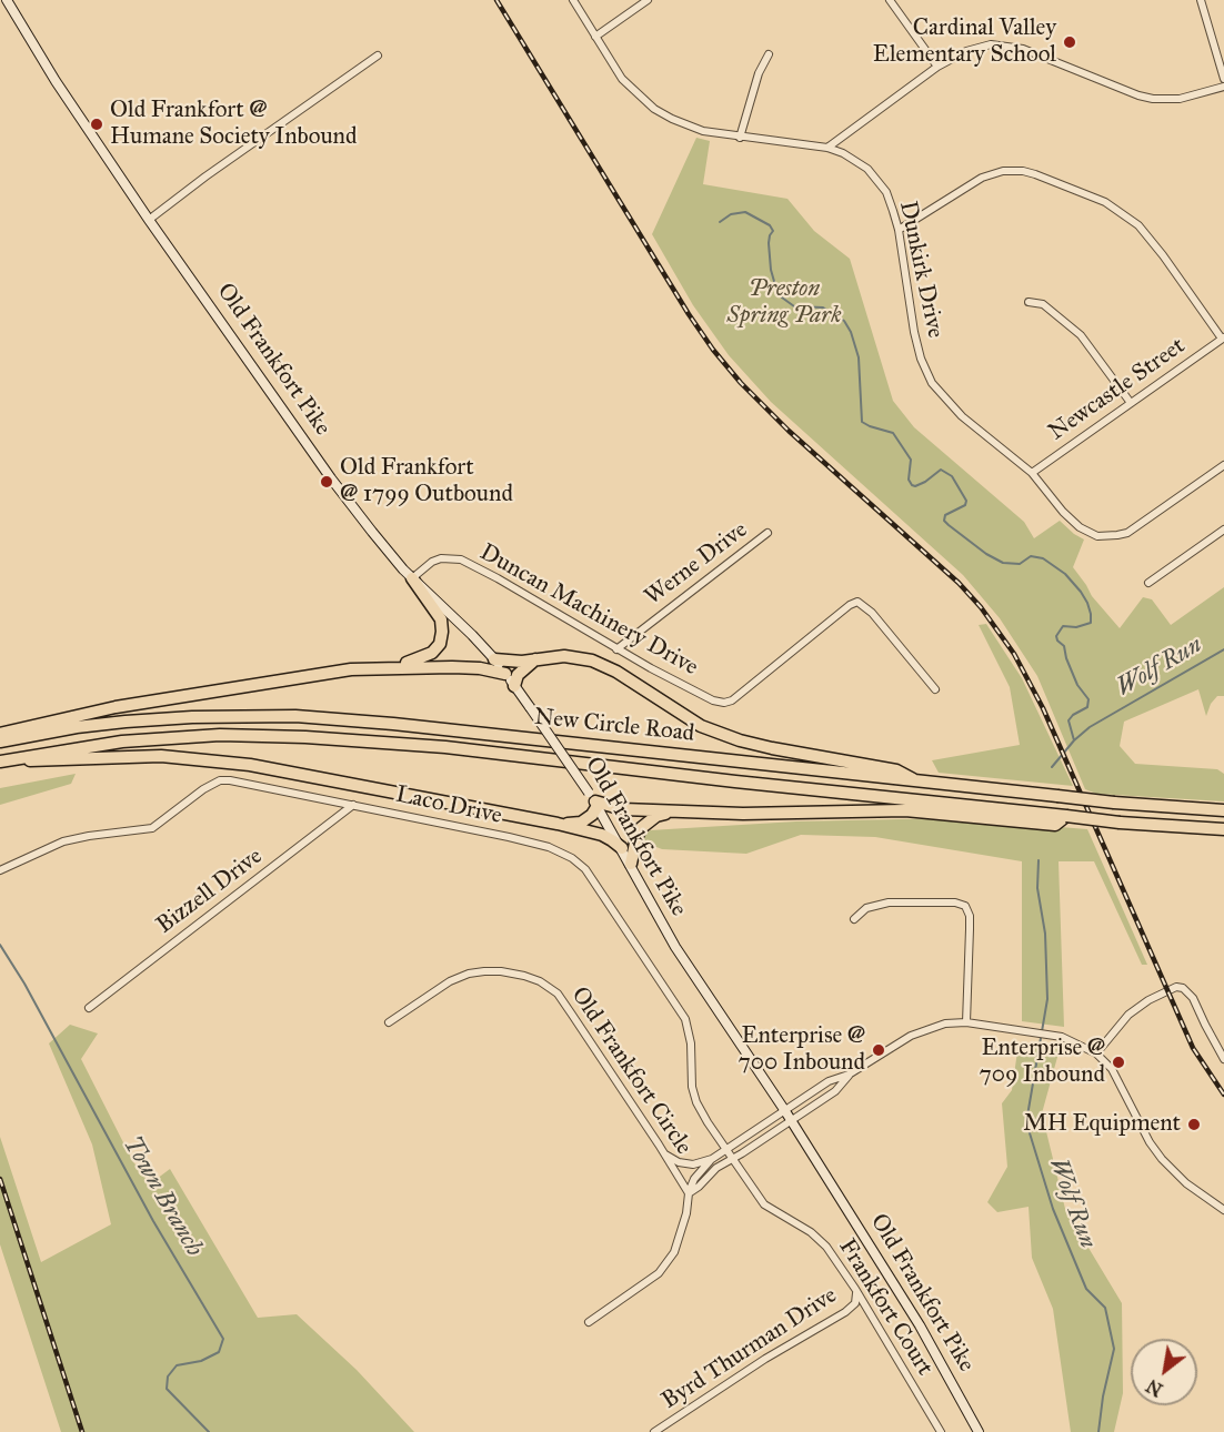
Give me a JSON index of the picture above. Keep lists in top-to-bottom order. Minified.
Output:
{"streets":{"highway":["New Circle Road"],"main road":["Old Frankfort Pike"],"street":["Dunkirk Drive","Newcastle Street","Werne Drive","Duncan Machinery Drive","Laco Drive","Bizzell Drive","Old Frankfort Circle","Frankfort Court","Byrd Thurman Drive"]},"crossings":[["Dunkirk Drive","Newcastle Street"],["Old Frankfort Pike","Duncan Machinery Drive"],["Werne Drive","Duncan Machinery Drive"],["Laco Drive","Bizzell Drive"],["Laco Drive","Frankfort Court"],["Old Frankfort Circle","Frankfort Court"],["Frankfort Court","Byrd Thurman Drive"]],"water":["Wolf Run","Town Branch"],"parks":["Preston Spring Park"],"places":["Cardinal Valley Elementary School","Old Frankfort @ Humane Society Inbound","Old Frankfort @ 1799 Outbound","Enterprise @ 700 Inbound","Enterprise @ 709 Inbound","MH Equipment"],"north":"bottom left"}
